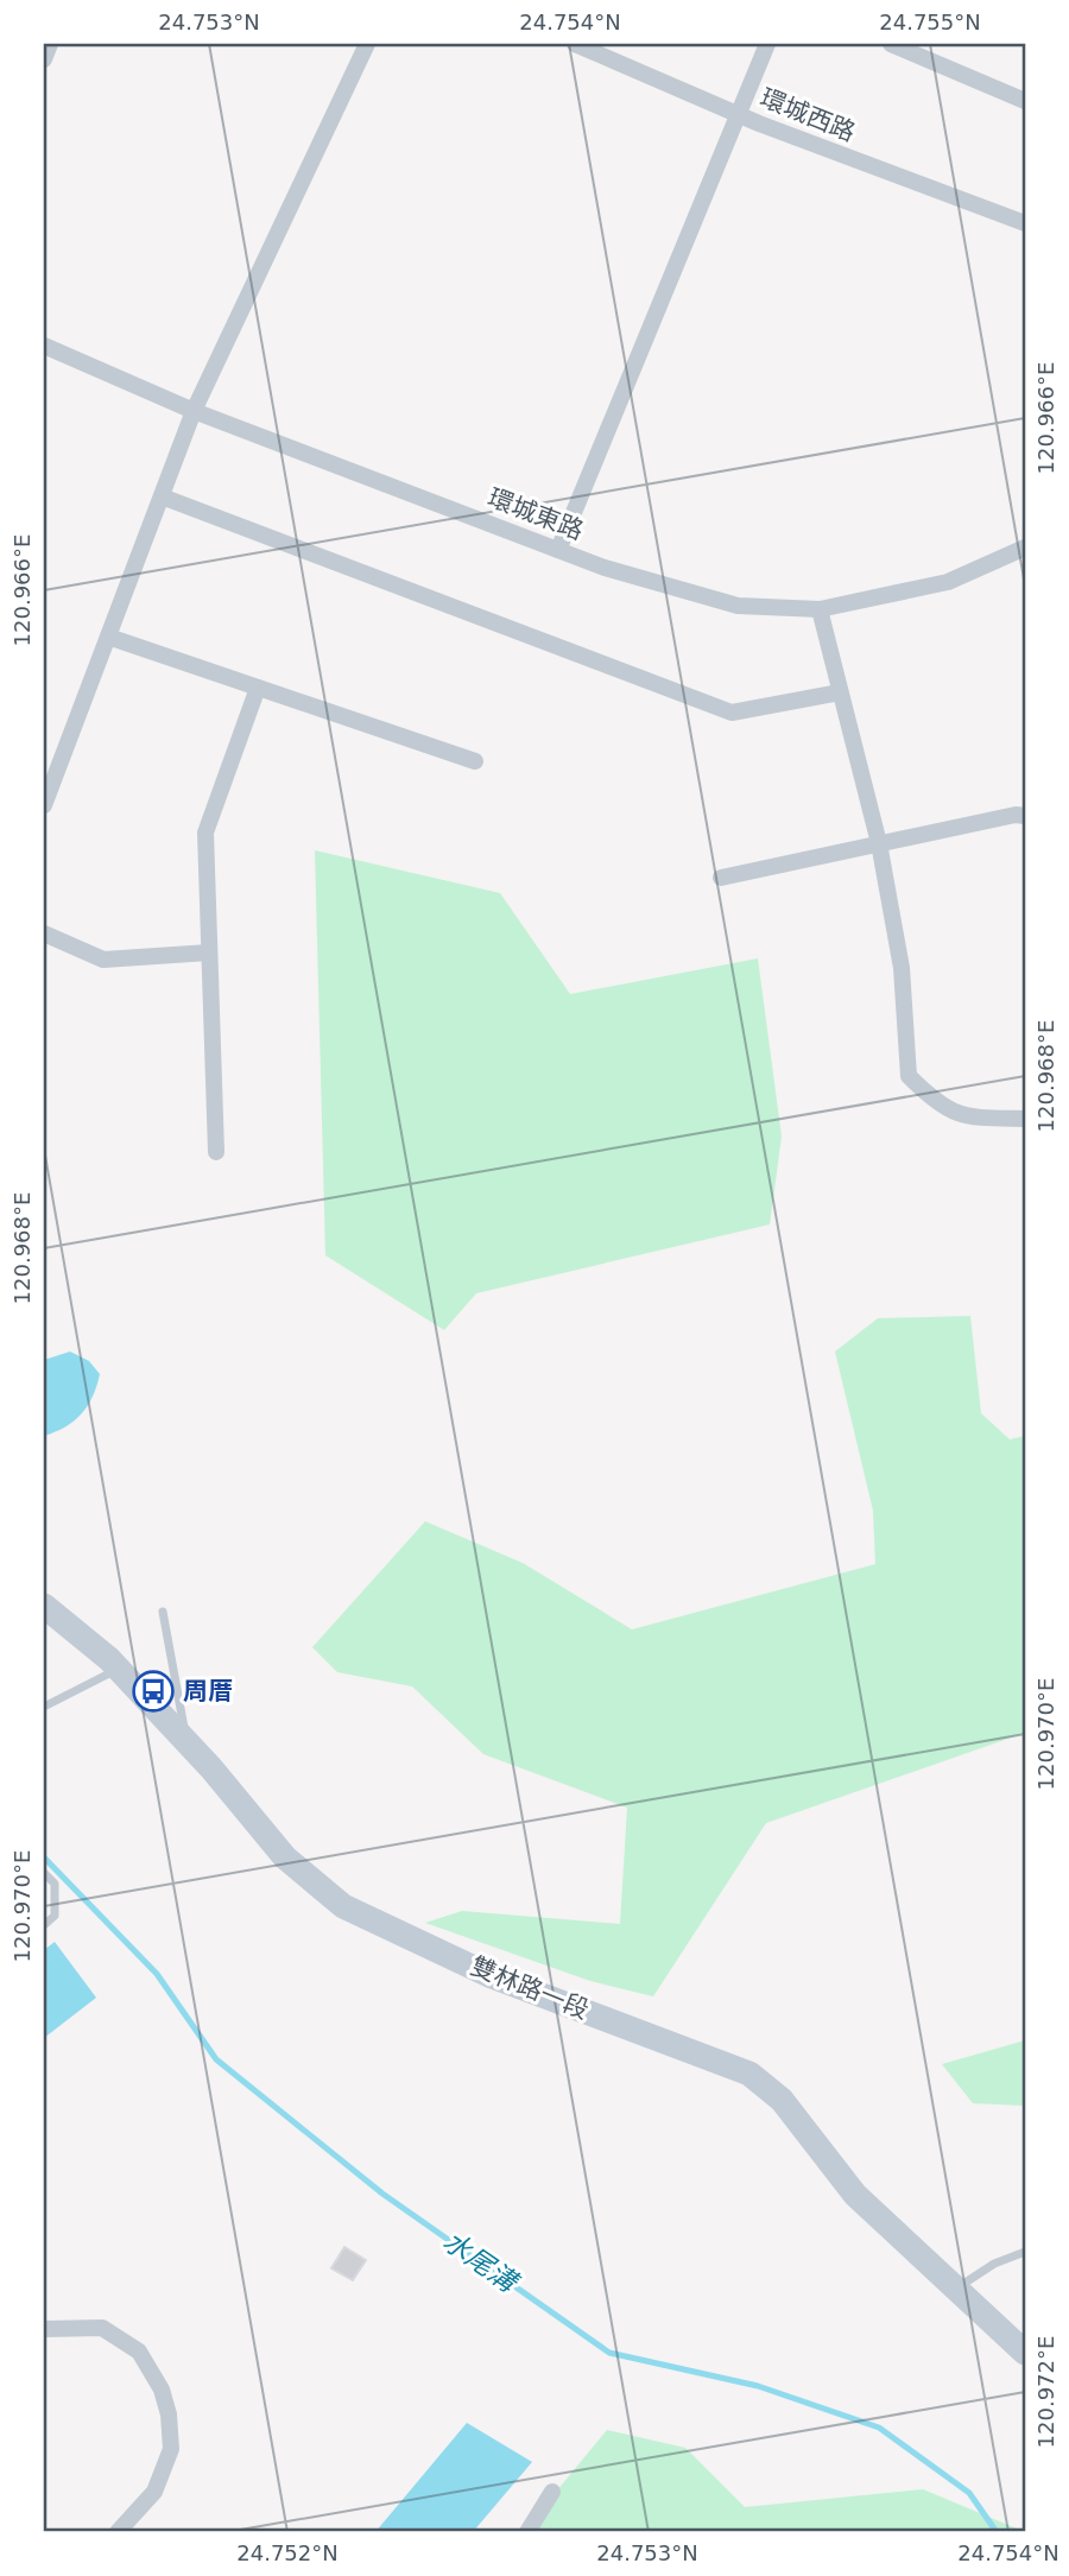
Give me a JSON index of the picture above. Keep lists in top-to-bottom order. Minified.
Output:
{"streets":{"street":["環城西路","環城東路","雙林路一段"]},"water":["水尾溝"],"places":{"bus stop":["周厝"]},"coordinates":["24.753°N","24.754°N","24.755°N","120.966°E","120.968°E","120.970°E","120.972°E","24.752°N"]}
